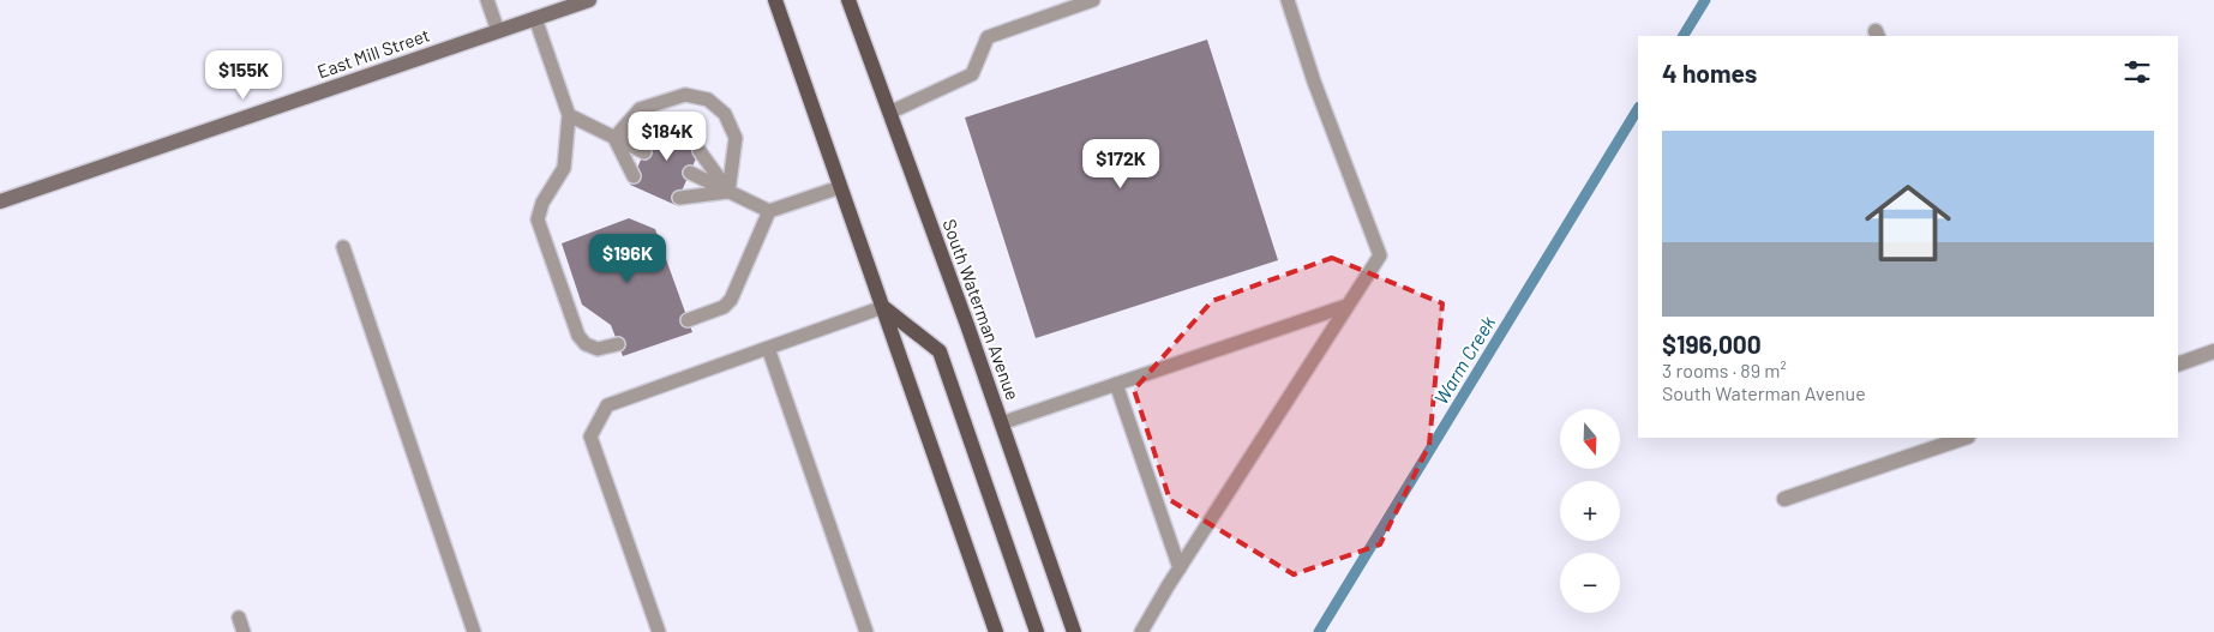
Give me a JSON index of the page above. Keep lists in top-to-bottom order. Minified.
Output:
{"streets":{"main road":["East Mill Street","South Waterman Avenue"]},"water":["Warm Creek"],"north":"bottom","page":{"heading":"4 homes","price":["$155K","$184K","$172K","$196K"],"list":[{"name":"$196,000","note":"3 rooms · 89 m² · South Waterman Avenue"}],"map_buttons":["+","−"]}}
